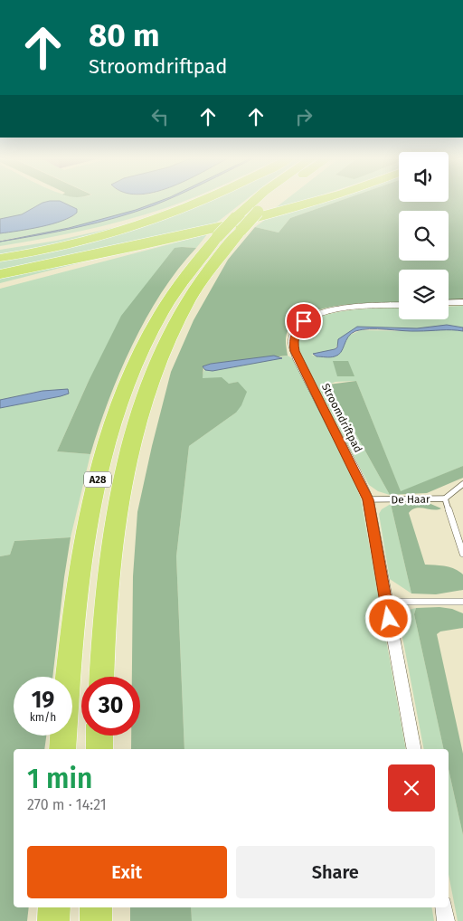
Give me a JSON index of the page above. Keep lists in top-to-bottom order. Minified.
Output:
{"streets":{"highway":["A28"],"street":["Stroomdriftpad"],"lane":["De Haar"]},"crossings":[["Stroomdriftpad","De Haar"]],"page":{"turn":["80 m","Stroomdriftpad"],"speed":"19 km/h","limit":"30","heading":["1 min","270 m · 14:21"],"buttons":["Exit","Share"]}}
